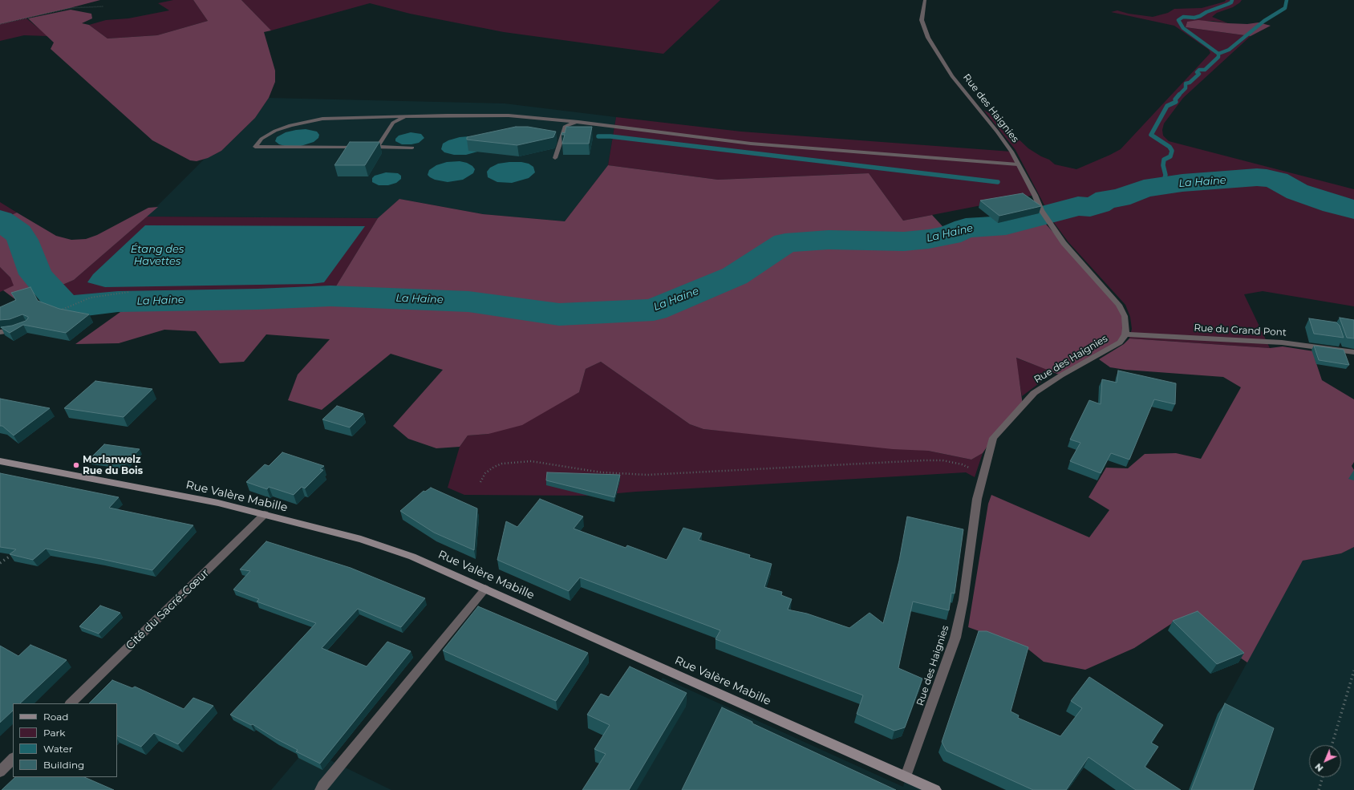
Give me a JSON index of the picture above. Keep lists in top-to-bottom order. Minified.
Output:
{"streets":{"street":["Rue des Haignies","Rue du Grand Pont","Rue Valère Mabille","Cité du Sacré-Cœur"]},"crossings":[["Rue des Haignies","Rue du Grand Pont"],["Rue des Haignies","Rue Valère Mabille"],["Rue Valère Mabille","Cité du Sacré-Cœur"]],"water":["La Haine","Étang des Havettes"],"places":["Morlanwelz Rue du Bois"],"legend":["Road","Park","Water","Building"],"north":"bottom left"}
